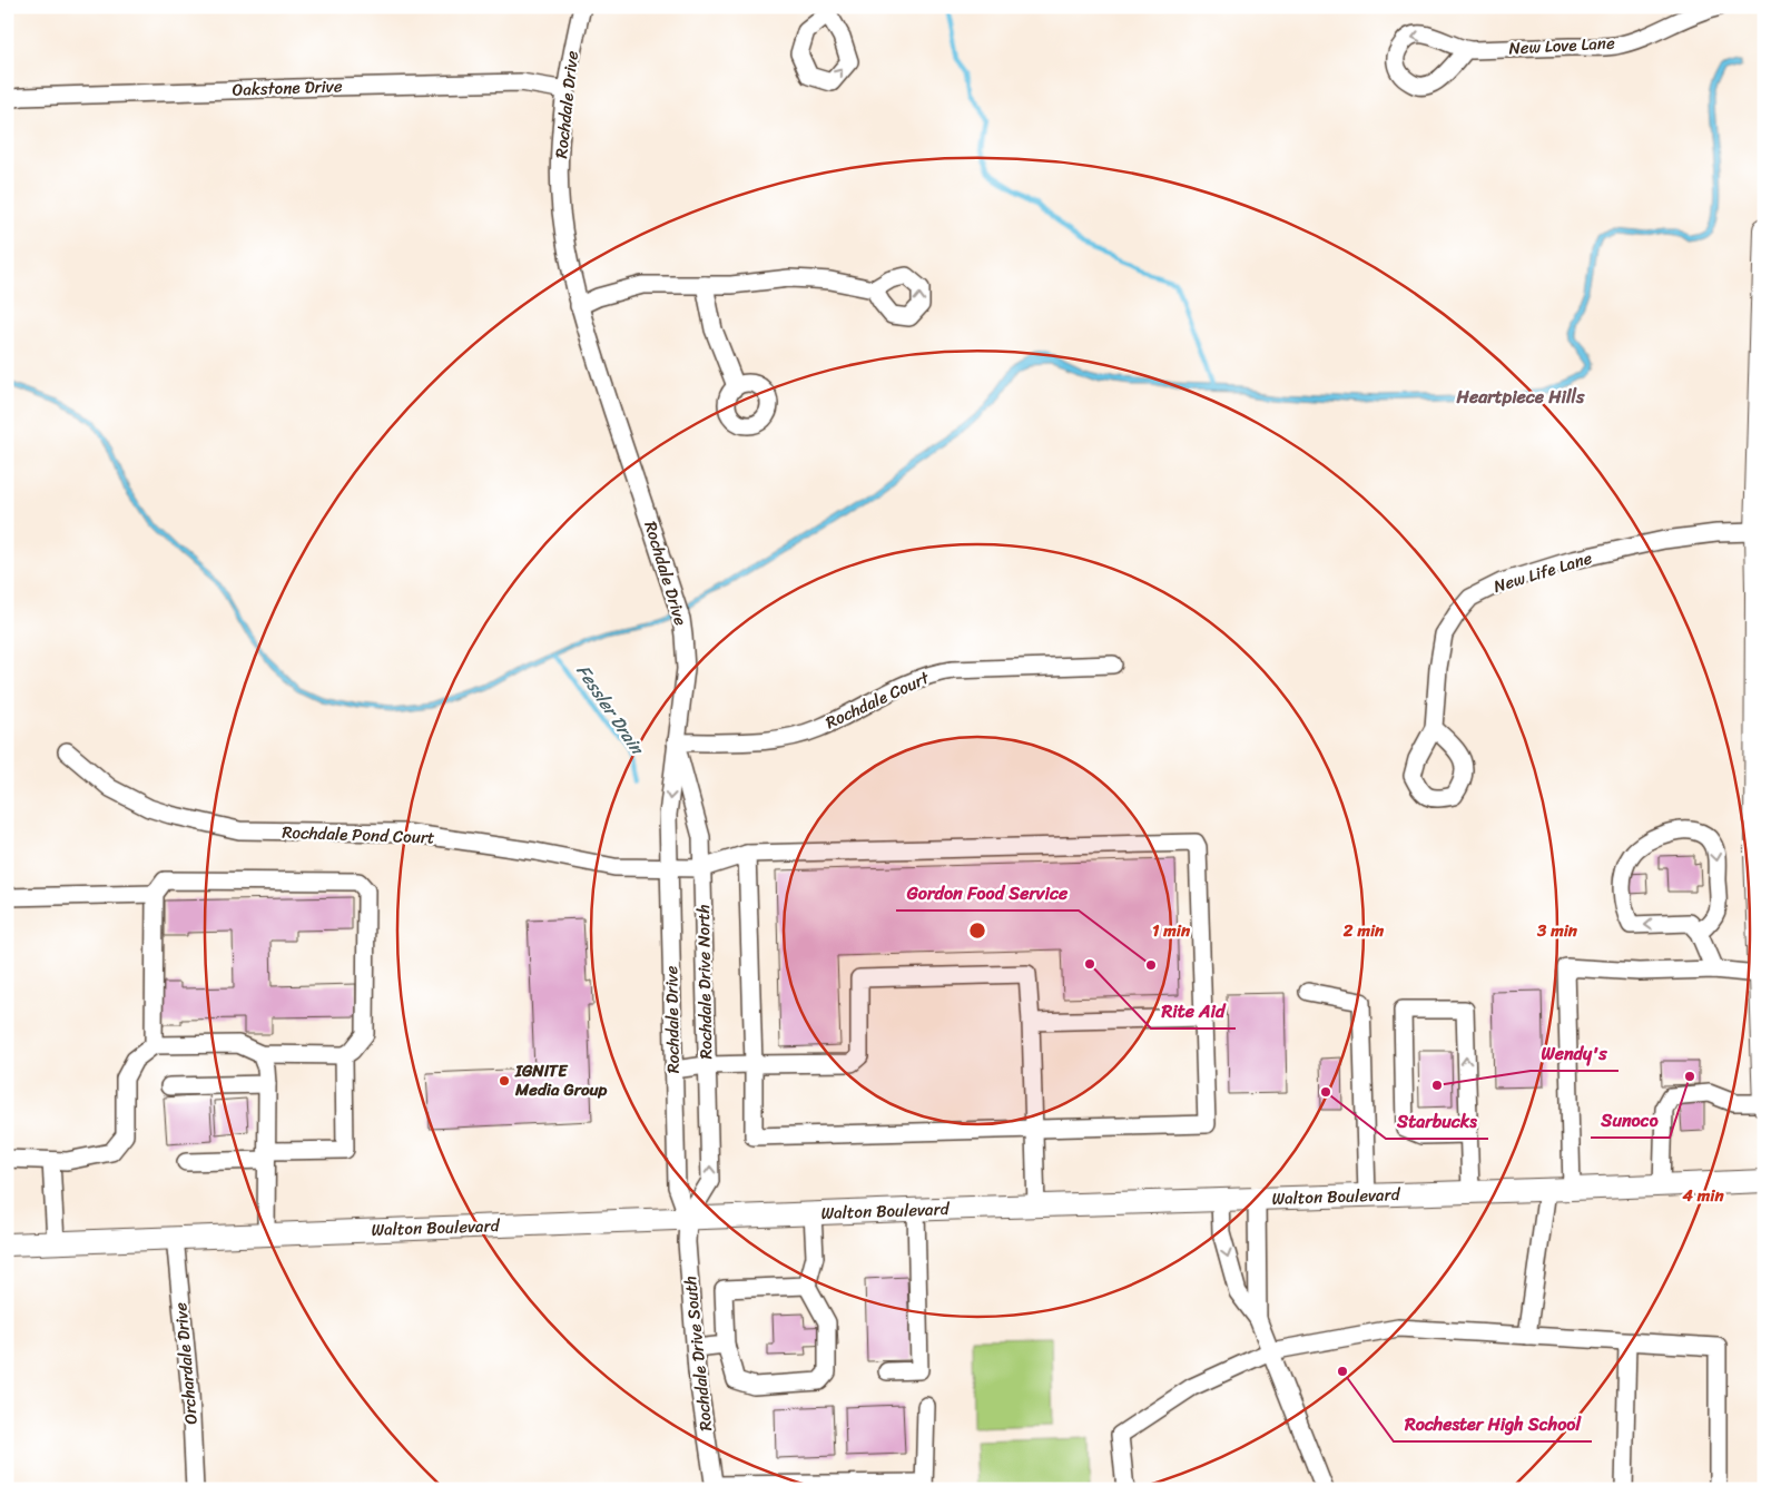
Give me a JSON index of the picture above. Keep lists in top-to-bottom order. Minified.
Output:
{"streets":{"main road":["Walton Boulevard"],"street":["New Love Lane","Oakstone Drive","Rochdale Drive","New Life Lane","Rochdale Court","Rochdale Pond Court","Rochdale Drive North","Rochdale Drive South","Orchardale Drive"]},"crossings":[["Oakstone Drive","Rochdale Drive"],["Rochdale Drive","Rochdale Court"],["Rochdale Drive","Rochdale Pond Court"],["Rochdale Drive","Rochdale Drive North"],["Rochdale Drive","Walton Boulevard"],["Rochdale Drive","Rochdale Drive South"],["Rochdale Court","Rochdale Drive North"],["Rochdale Pond Court","Rochdale Drive North"],["Rochdale Drive North","Walton Boulevard"],["Rochdale Drive North","Rochdale Drive South"],["Walton Boulevard","Rochdale Drive South"],["Walton Boulevard","Orchardale Drive"]],"districts":["Heartpiece Hills"],"water":["Fessler Drain"],"places":["Rite Aid","Gordon Food Service","Sunoco","IGNITE Media Group","Wendy's","Starbucks","Rochester High School"],"rings":["1 min","2 min","3 min","4 min"]}
